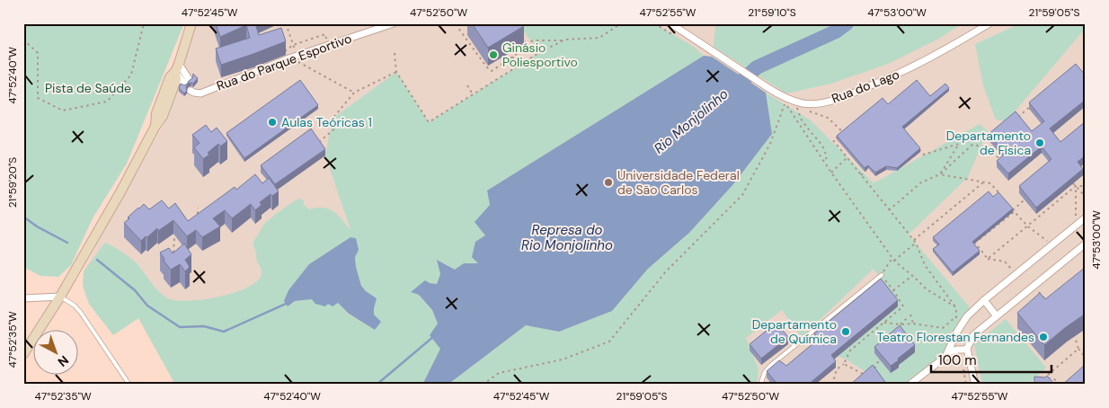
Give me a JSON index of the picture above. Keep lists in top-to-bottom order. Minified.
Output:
{"streets":{"street":["Rua do Parque Esportivo","Rua do Lago"]},"water":["Rio Monjolinho","Represa do Rio Monjolinho"],"parks":["Pista de Saúde"],"places":["Ginásio Poliesportivo","Aulas Teóricas 1","Departamento de Física","Universidade Federal de São Carlos","Departamento de Química","Teatro Florestan Fernandes"],"scale_bar":"100 m","north":"bottom right","coordinates":["47°52'45\"W","47°52'50\"W","47°52'55\"W","21°59'10\"S","47°53'00\"W","21°59'05\"S","47°52'40\"W","21°59'20\"S","47°52'35\"W"]}
